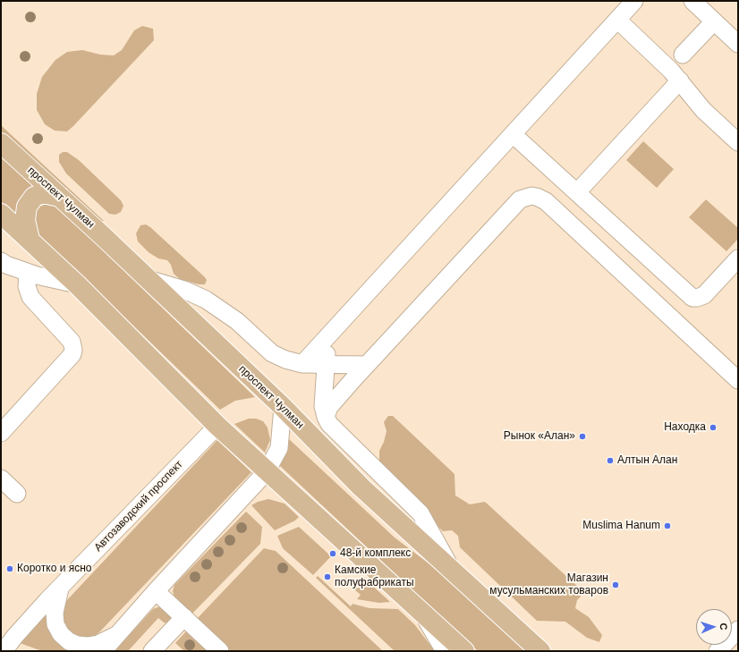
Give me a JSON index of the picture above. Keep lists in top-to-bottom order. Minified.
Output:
{"streets":{"main road":["проспект Чулман"],"street":["Автозаводский проспект"]},"places":["Находка","Рынок «Алан»","Алтын Алан","Muslima Hanum","48-й комплекс","Коротко и ясно","Камские полуфабрикаты","Магазин мусульманских товаров"],"north":"right"}
